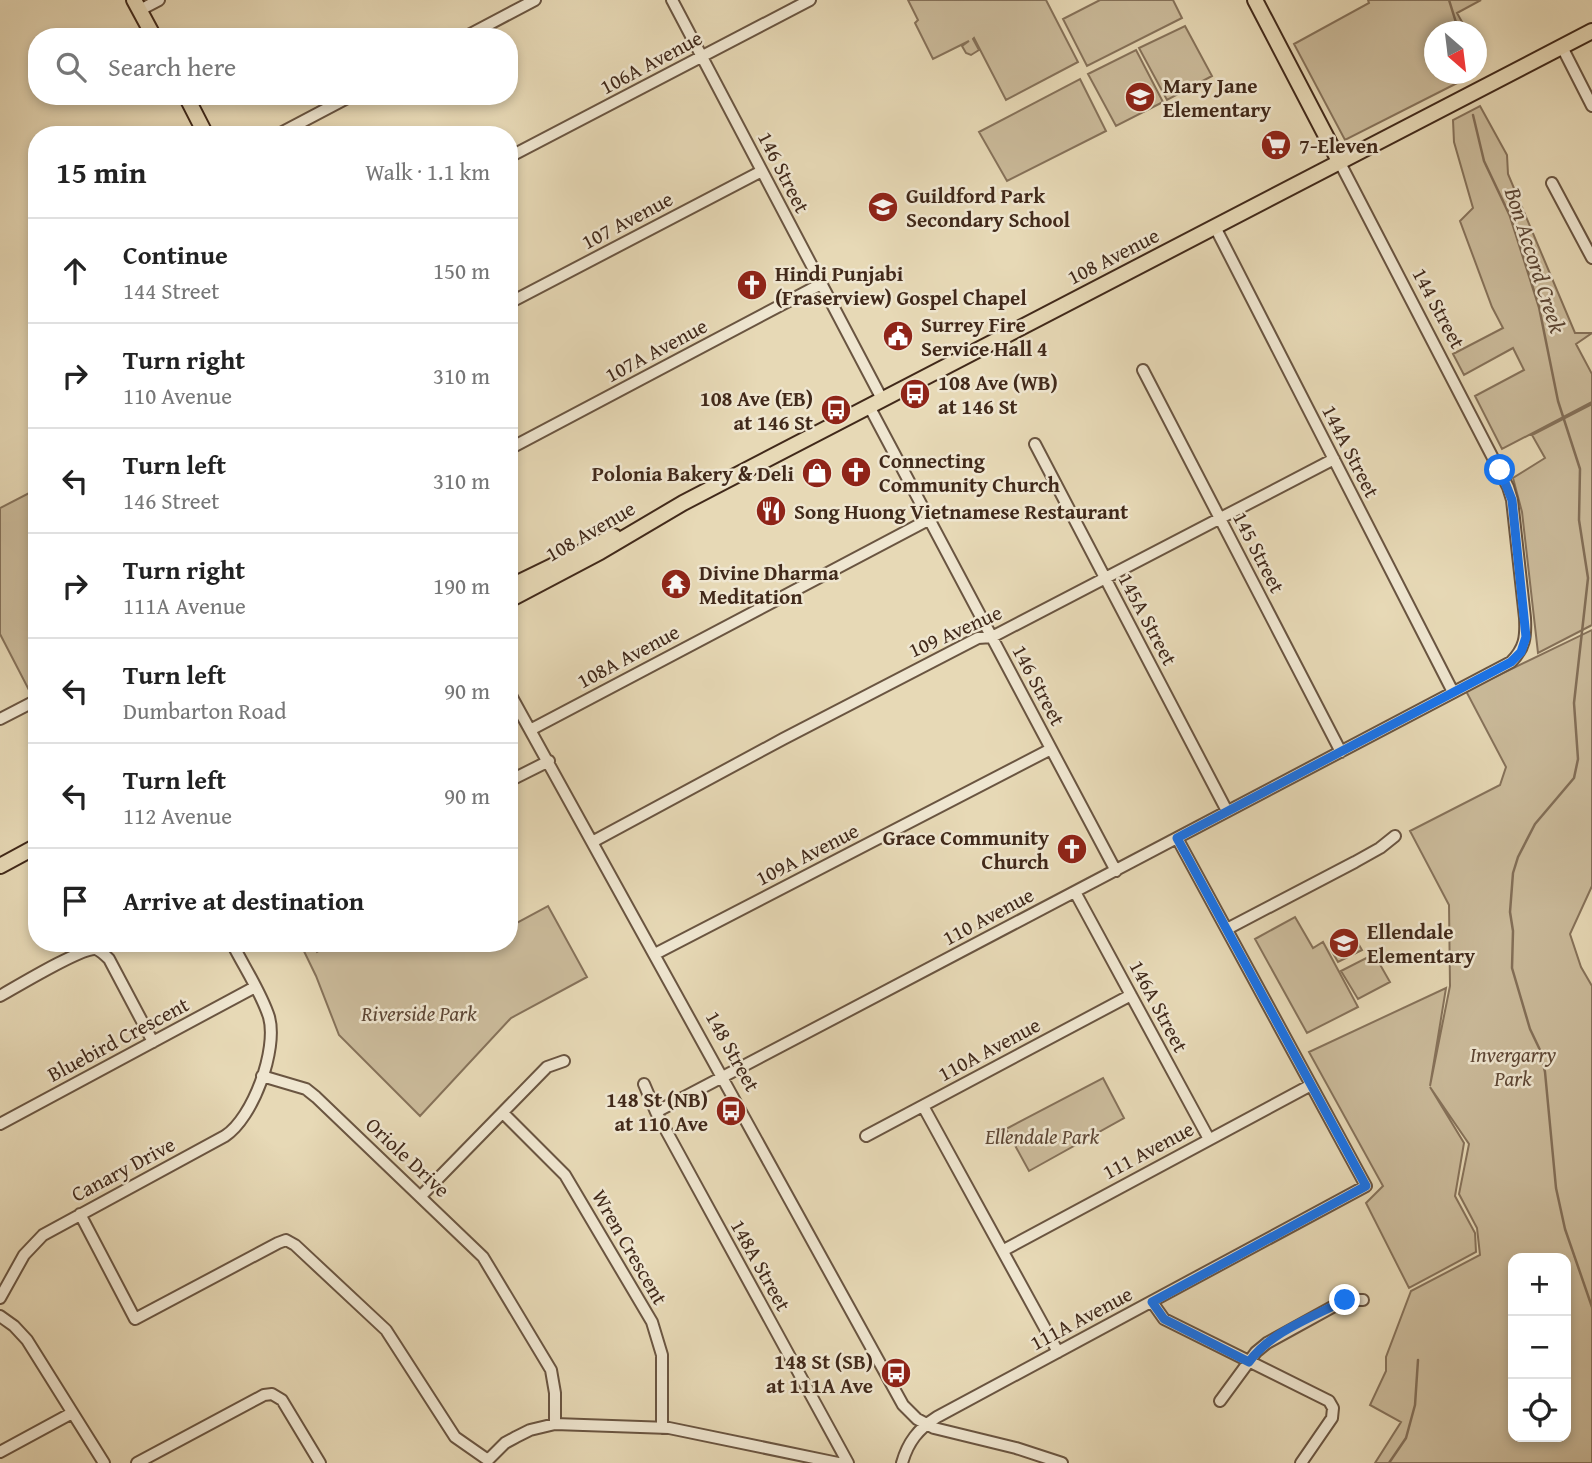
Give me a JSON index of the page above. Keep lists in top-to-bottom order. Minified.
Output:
{"streets":{"main road":["108 Avenue","144 Street"],"street":["106A Avenue","146 Street","107 Avenue","107A Avenue","144A Street","145 Street","145A Street","109 Avenue","108A Avenue","109A Avenue","110 Avenue","146A Street","Bluebird Crescent","110A Avenue","148 Street","111 Avenue","Oriole Drive","Canary Drive","Wren Crescent","148A Street","111A Avenue"]},"crossings":[["106A Avenue","146 Street"],["146 Street","107 Avenue"],["146 Street","108 Avenue"],["146 Street","107A Avenue"],["146 Street","109 Avenue"],["146 Street","108A Avenue"],["146 Street","109A Avenue"],["146 Street","110 Avenue"],["108 Avenue","144 Street"],["108 Avenue","144A Street"],["144 Street","110 Avenue"],["144A Street","109 Avenue"],["144A Street","110 Avenue"],["145 Street","109 Avenue"],["145 Street","110 Avenue"],["145A Street","109 Avenue"],["145A Street","110 Avenue"],["109 Avenue","148 Street"],["108A Avenue","148 Street"],["109A Avenue","148 Street"],["110 Avenue","146A Street"],["110 Avenue","148 Street"],["110 Avenue","148A Street"],["146A Street","110A Avenue"],["146A Street","111 Avenue"],["148 Street","111A Avenue"],["111 Avenue","111A Avenue"],["Oriole Drive","Canary Drive"]],"water":["Bon Accord Creek"],"parks":["Riverside Park","Invergarry Park","Ellendale Park"],"places":{"school or university":["Mary Jane Elementary","Guildford Park Secondary School","Ellendale Elementary"],"supermarket":["7-Eleven"],"church":["Hindi Punjabi (Fraserview) Gospel Chapel","Connecting Community Church","Grace Community Church"],"public building":["Surrey Fire Service Hall 4"],"bus stop":["108 Ave (WB) at 146 St","108 Ave (EB) at 146 St","148 St (NB) at 110 Ave","148 St (SB) at 111A Ave"],"shop":["Polonia Bakery & Deli"],"restaurant":["Song Huong Vietnamese Restaurant"],"temple":["Divine Dharma Meditation"]},"north":"bottom right","page":{"search":"Search here","heading":["15 min","Walk · 1.1 km"],"list":[["Continue","144 Street","150 m"],["Turn right","110 Avenue","310 m"],["Turn left","146 Street","310 m"],["Turn right","111A Avenue","190 m"],["Turn left","Dumbarton Road","90 m"],["Turn left","112 Avenue","90 m"],"Arrive at destination"],"map_buttons":["+","−"]}}
